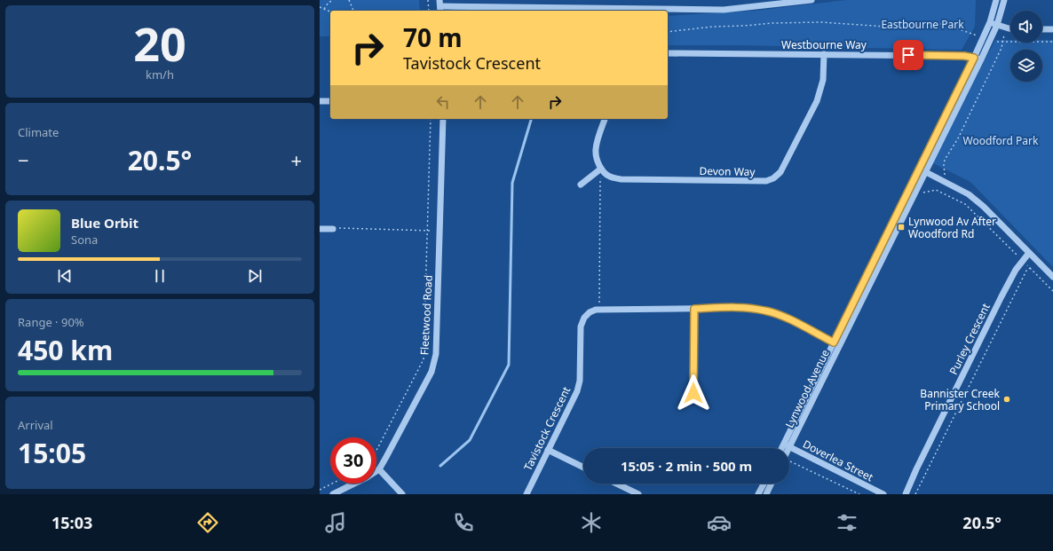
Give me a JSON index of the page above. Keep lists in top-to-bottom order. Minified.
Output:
{"streets":{"street":["Westbourne Way","Devon Way","Fleetwood Road","Purley Crescent","Lynwood Avenue","Tavistock Crescent","Doverlea Street"]},"crossings":[["Westbourne Way","Devon Way"],["Westbourne Way","Lynwood Avenue"],["Lynwood Avenue","Tavistock Crescent"],["Lynwood Avenue","Doverlea Street"]],"parks":["Eastbourne Park","Woodford Park"],"places":{"transit":["Lynwood Av After Woodford Rd"],"other":["Bannister Creek Primary School"]},"page":{"tile":[["20","km/h"],"Climate",["Range · 90%","450 km"],["Arrival","15:05"]],"turn":["70 m","Tavistock Crescent"],"heat":["−","20.5°","+"],"song":["Blue Orbit","Sona"],"limit":"30","trip":"15:05 · 2 min · 500 m","tabs":["15:03","20.5°"]}}
